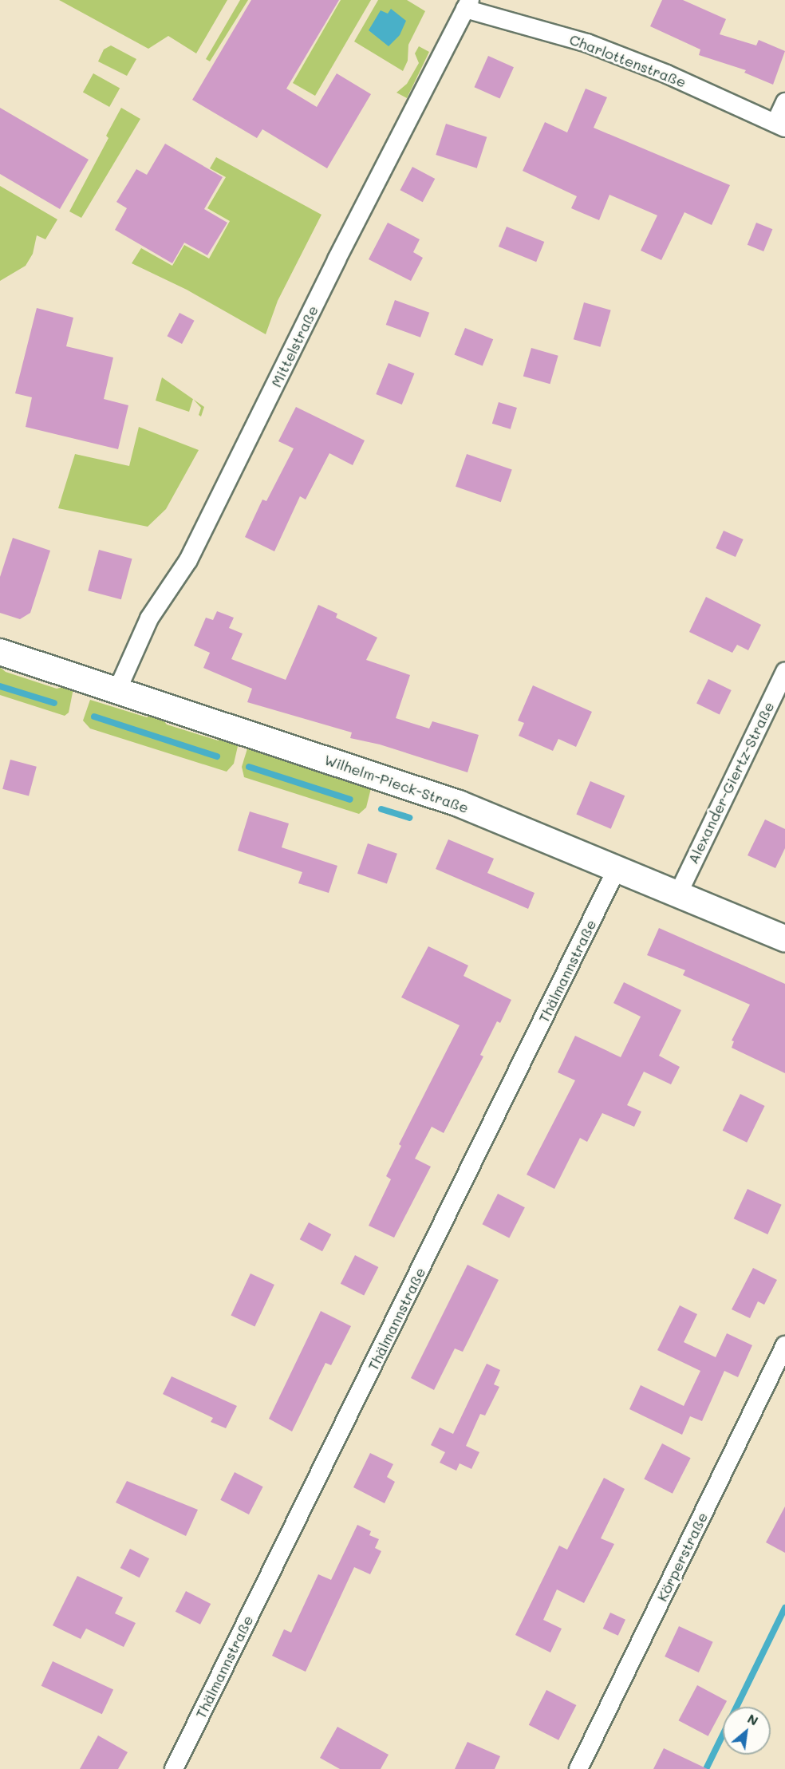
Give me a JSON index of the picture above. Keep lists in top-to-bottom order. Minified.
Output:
{"streets":{"street":["Charlottenstraße","Mittelstraße","Alexander-Giertz-Straße","Wilhelm-Pieck-Straße","Thälmannstraße","Körperstraße"]},"crossings":[["Charlottenstraße","Mittelstraße"],["Mittelstraße","Wilhelm-Pieck-Straße"],["Alexander-Giertz-Straße","Wilhelm-Pieck-Straße"],["Wilhelm-Pieck-Straße","Thälmannstraße"]],"north":"top right"}
